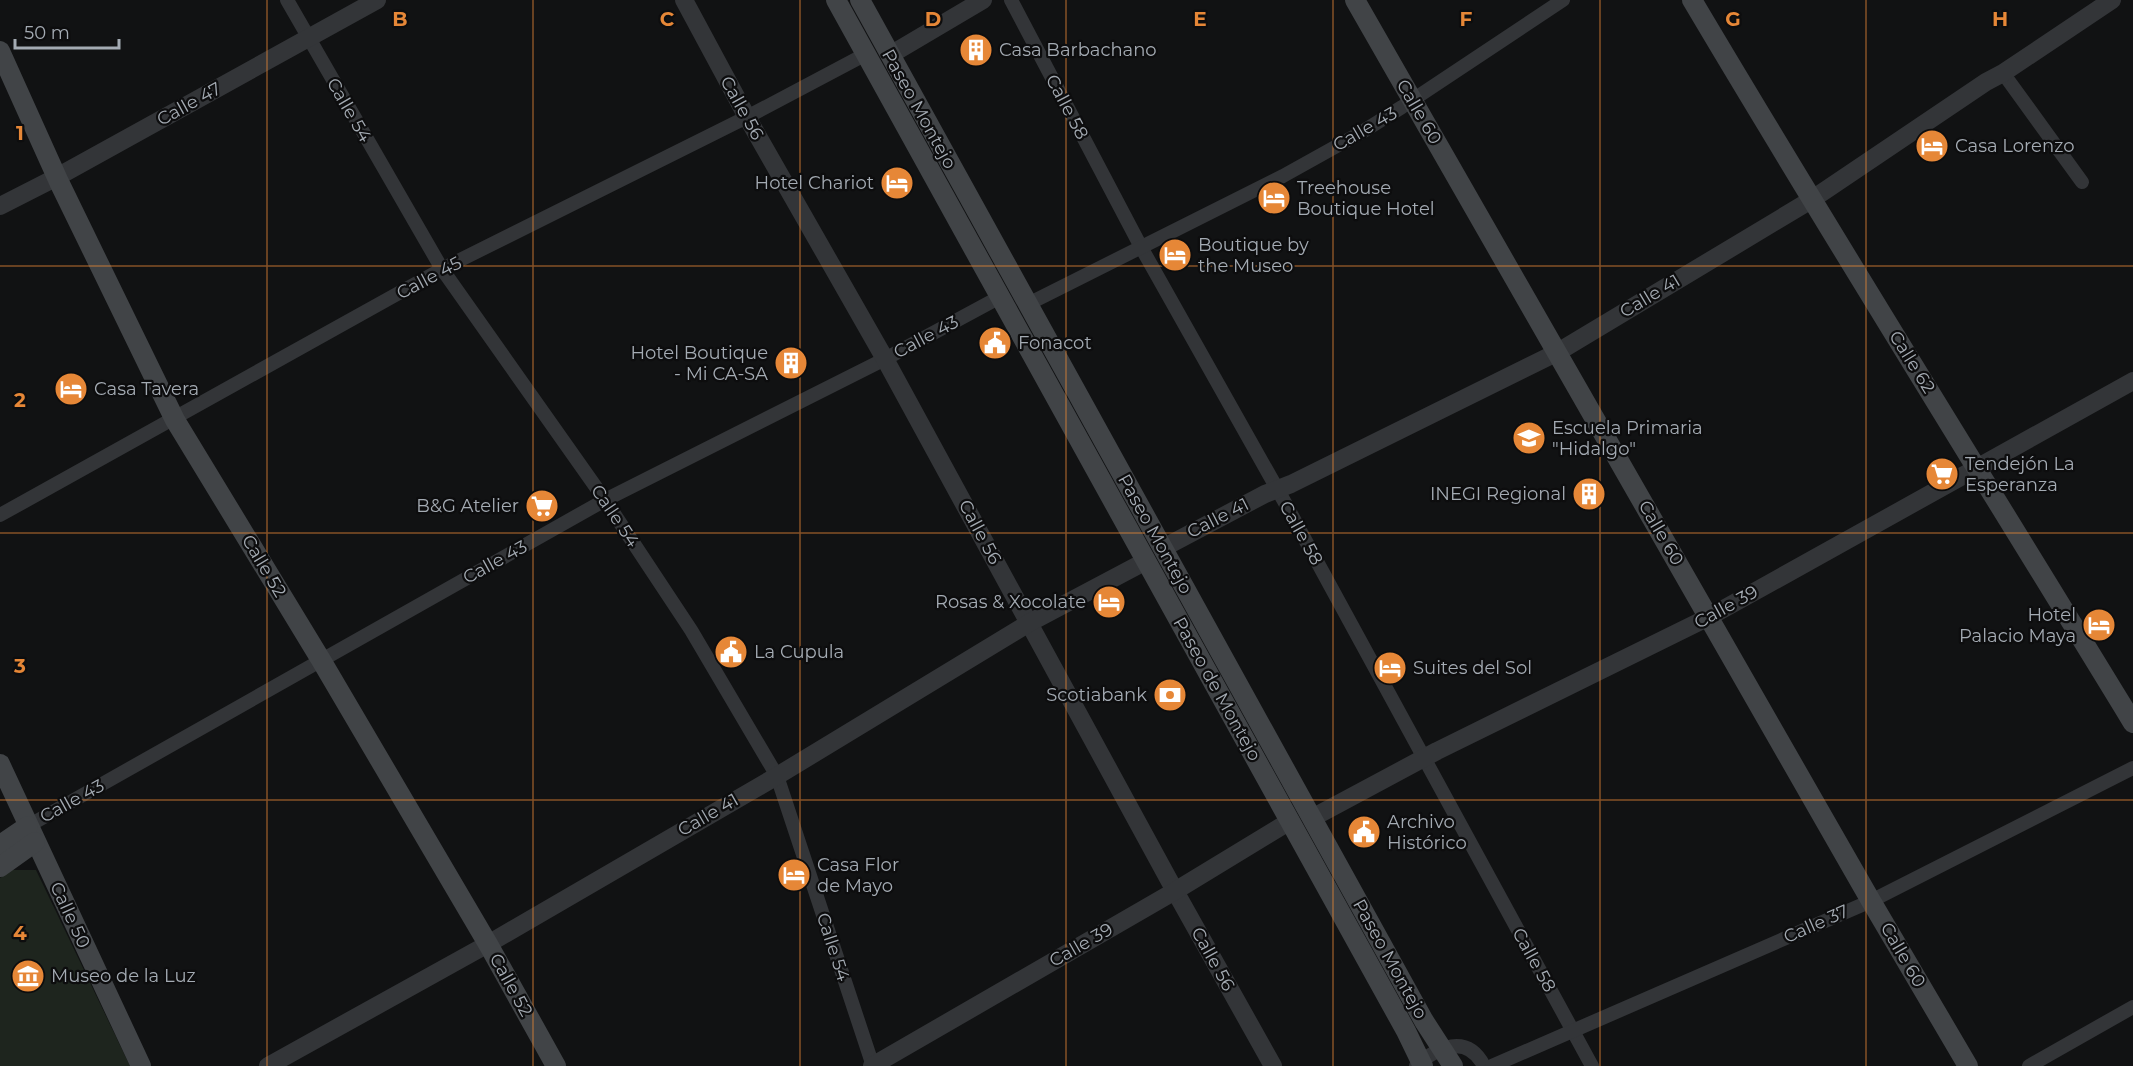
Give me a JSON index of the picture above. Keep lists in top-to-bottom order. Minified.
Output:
{"streets":{"main road":["Paseo Montejo","Calle 60","Calle 43","Calle 62","Calle 52","Paseo de Montejo","Calle 50"],"street":["Calle 47","Calle 58","Calle 56","Calle 54","Calle 45","Calle 41","Calle 39","Calle 37"]},"crossings":[["Calle 47","Calle 54"],["Calle 47","Calle 52"],["Calle 58","Calle 43"],["Calle 58","Calle 41"],["Calle 58","Calle 39"],["Calle 58","Calle 37"],["Calle 56","Calle 43"],["Calle 56","Calle 45"],["Calle 56","Calle 41"],["Calle 56","Calle 39"],["Paseo Montejo","Calle 43"],["Paseo Montejo","Calle 41"],["Paseo Montejo","Calle 39"],["Paseo Montejo","Paseo de Montejo"],["Calle 54","Calle 43"],["Calle 54","Calle 45"],["Calle 54","Calle 41"],["Calle 54","Calle 39"],["Calle 60","Calle 43"],["Calle 60","Calle 41"],["Calle 60","Calle 39"],["Calle 60","Calle 37"],["Calle 43","Calle 52"],["Calle 43","Paseo de Montejo"],["Calle 43","Calle 50"],["Calle 45","Calle 52"],["Calle 45","Paseo de Montejo"],["Calle 41","Calle 62"],["Calle 41","Calle 52"],["Calle 41","Paseo de Montejo"],["Calle 62","Calle 39"],["Calle 39","Paseo de Montejo"]],"places":{"building":["Casa Barbachano","Hotel Boutique - Mi CA-SA","INEGI Regional"],"hotel":["Casa Lorenzo","Hotel Chariot","Treehouse Boutique Hotel","Boutique by the Museo","Casa Tavera","Rosas & Xocolate","Hotel Palacio Maya","Suites del Sol","Casa Flor de Mayo"],"public building":["Fonacot","La Cupula","Archivo Histórico"],"school or university":["Escuela Primaria \"Hidalgo\""],"supermarket":["Tendejón La Esperanza","B&G Atelier"],"bank":["Scotiabank"],"museum":["Museo de la Luz"]},"scale_bar":"50 m","grid":{"columns":["B","C","D","E","F","G","H"],"rows":["1","2","3","4"]}}
